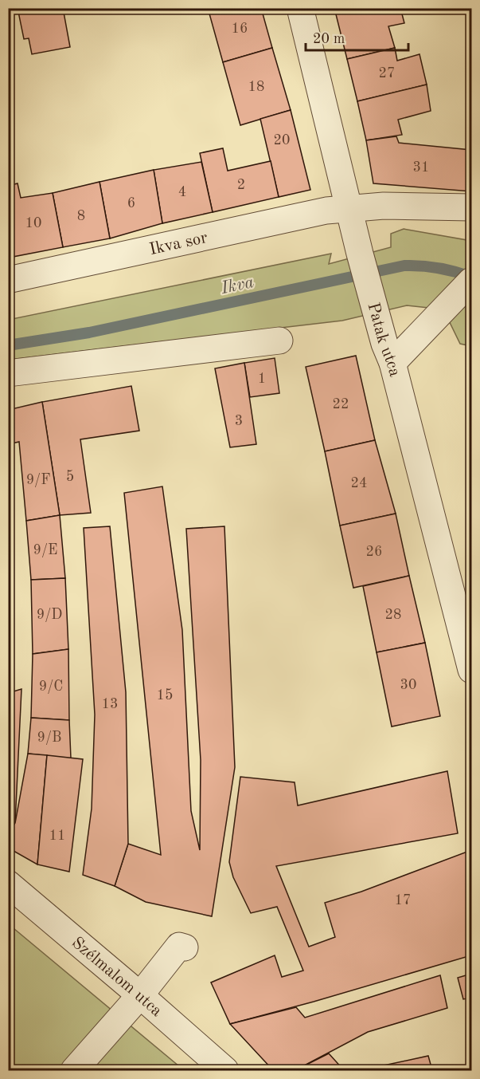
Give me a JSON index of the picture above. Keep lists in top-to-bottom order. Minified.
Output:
{"streets":{"street":["Ikva sor","Patak utca","Szélmalom utca"]},"crossings":[["Ikva sor","Patak utca"]],"water":["Ikva"],"house_numbers":["16","27","18","20","31","2","4","6","8","10","1","22","3","5","9/F","24","9/E","26","9/D","28","30","9/C","15","13","9/B","11","17"],"scale_bar":"20 m"}
